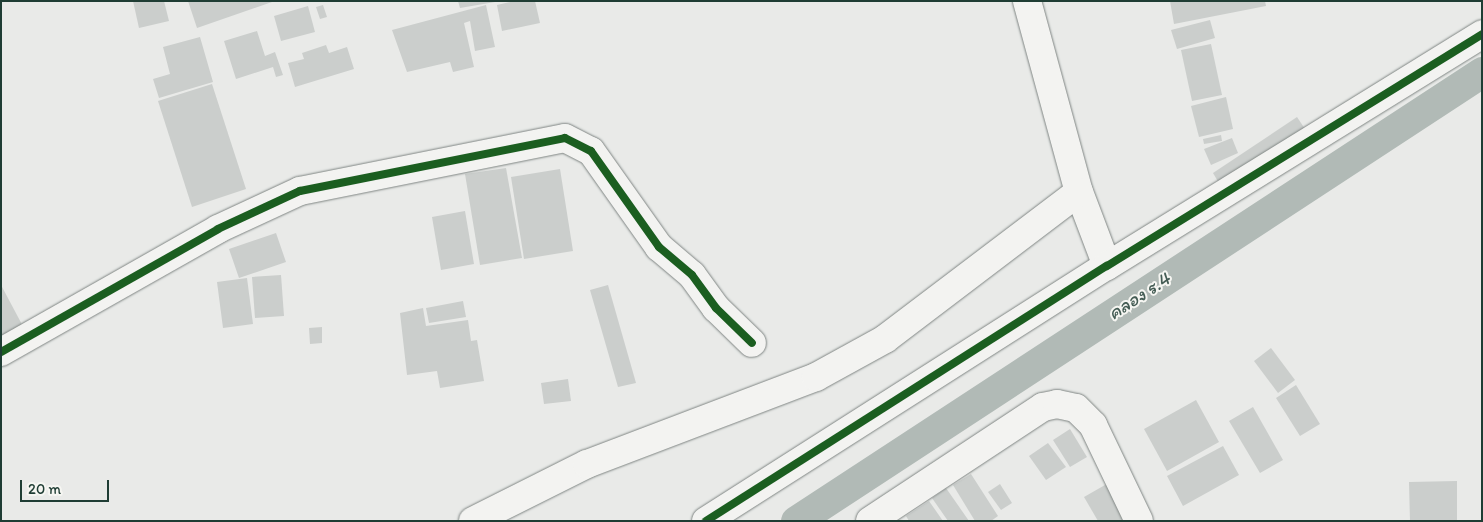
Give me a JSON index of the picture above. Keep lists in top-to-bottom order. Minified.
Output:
{"water":["คลอง ร.4"],"scale_bar":"20 m"}
